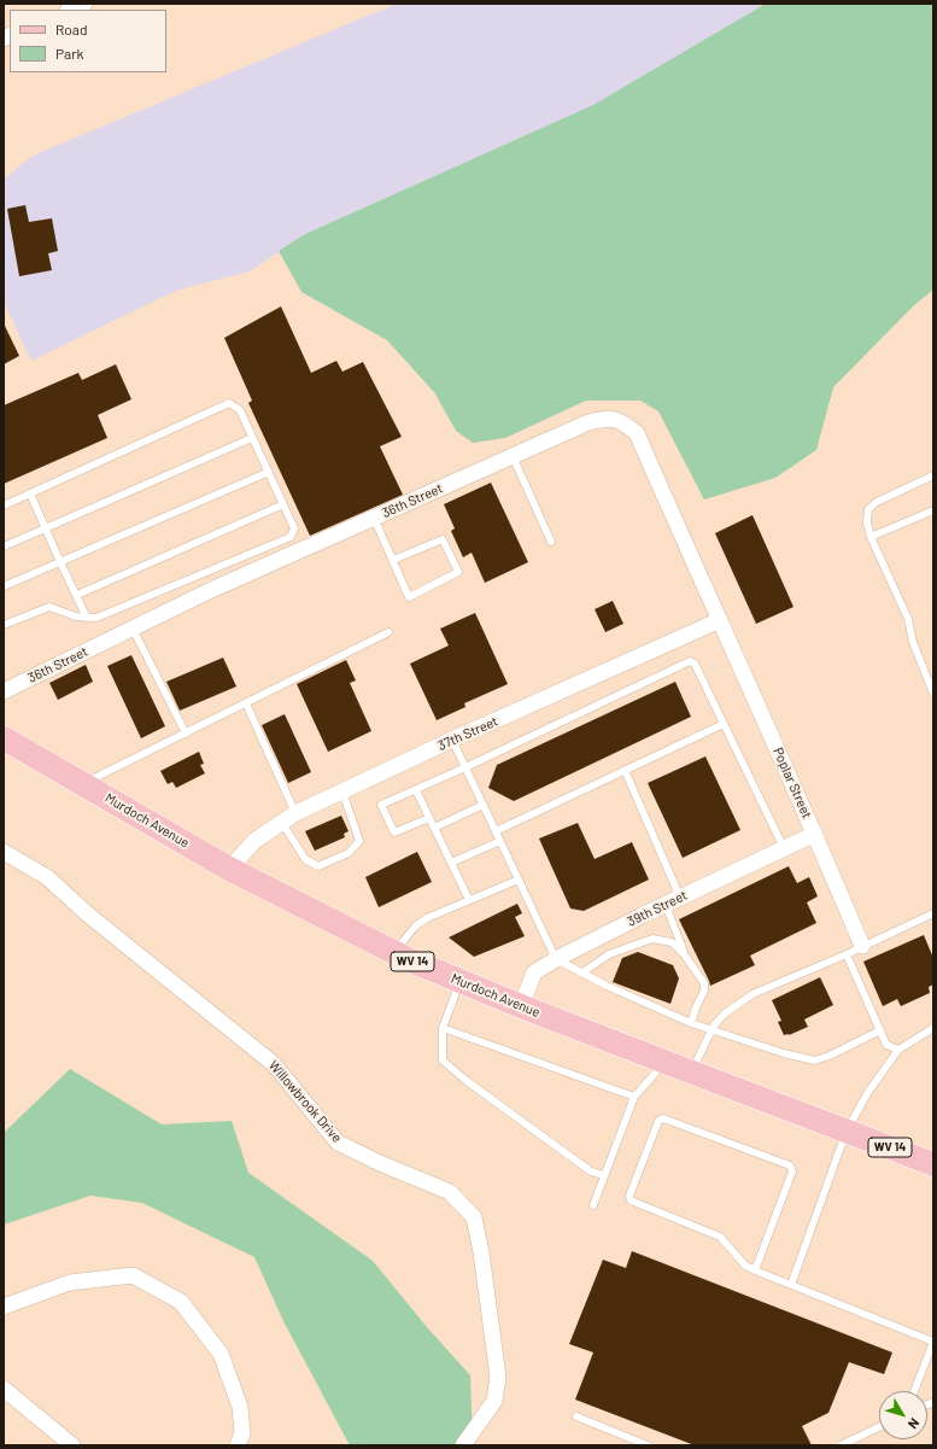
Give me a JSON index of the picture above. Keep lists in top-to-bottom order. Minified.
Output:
{"streets":{"main road":["Murdoch Avenue","WV 14"],"street":["36th Street","37th Street","Poplar Street","39th Street","Willowbrook Drive"]},"crossings":[["36th Street","37th Street"],["36th Street","Poplar Street"],["37th Street","Poplar Street"],["37th Street","Murdoch Avenue"],["Poplar Street","39th Street"],["Murdoch Avenue","39th Street"]],"legend":["Road","Park"],"north":"bottom right"}
